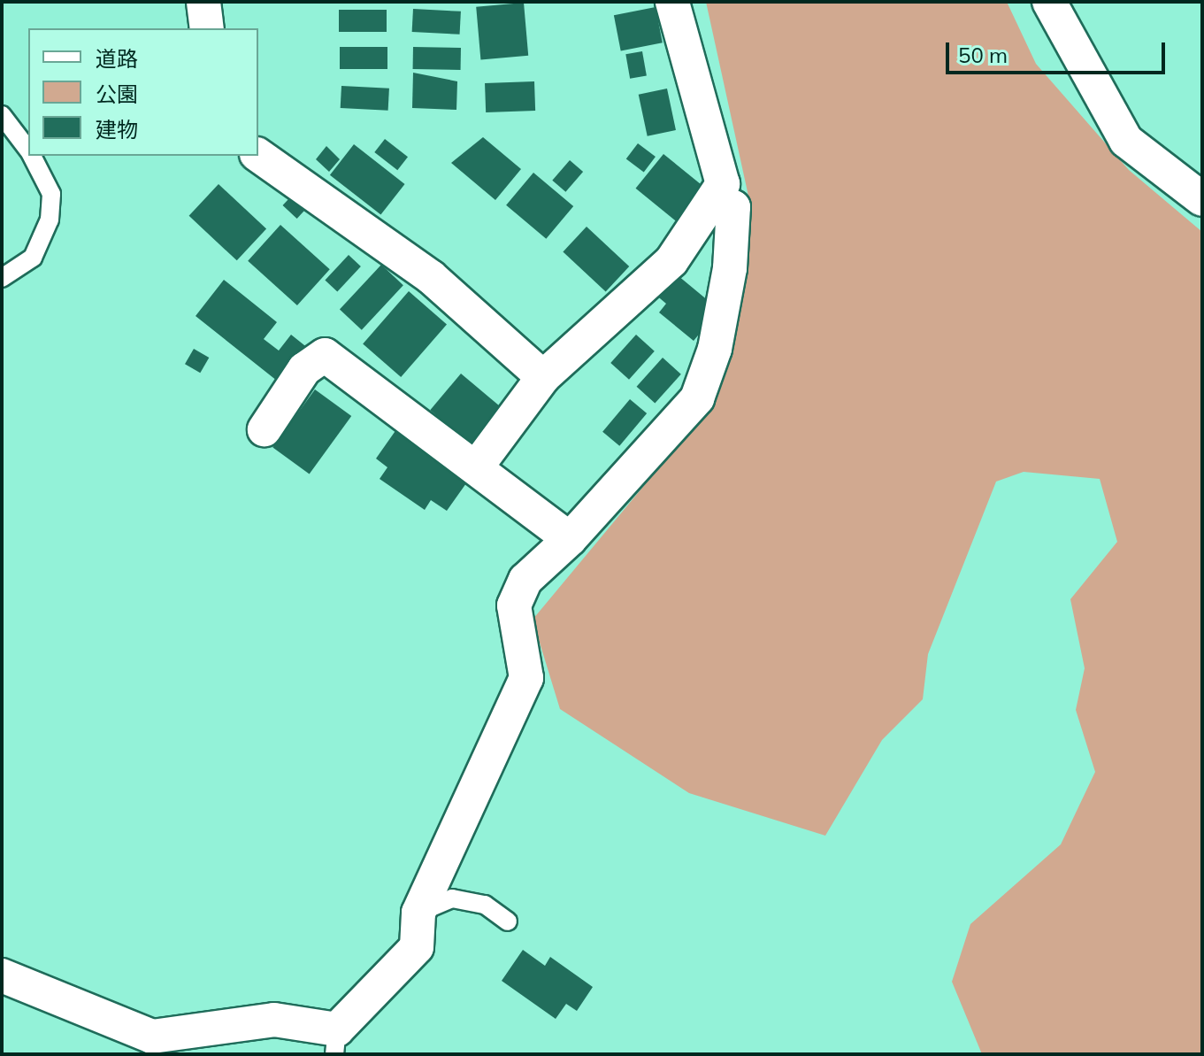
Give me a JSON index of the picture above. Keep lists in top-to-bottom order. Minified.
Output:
{"legend":["道路","公園","建物"],"scale_bar":"50 m"}
